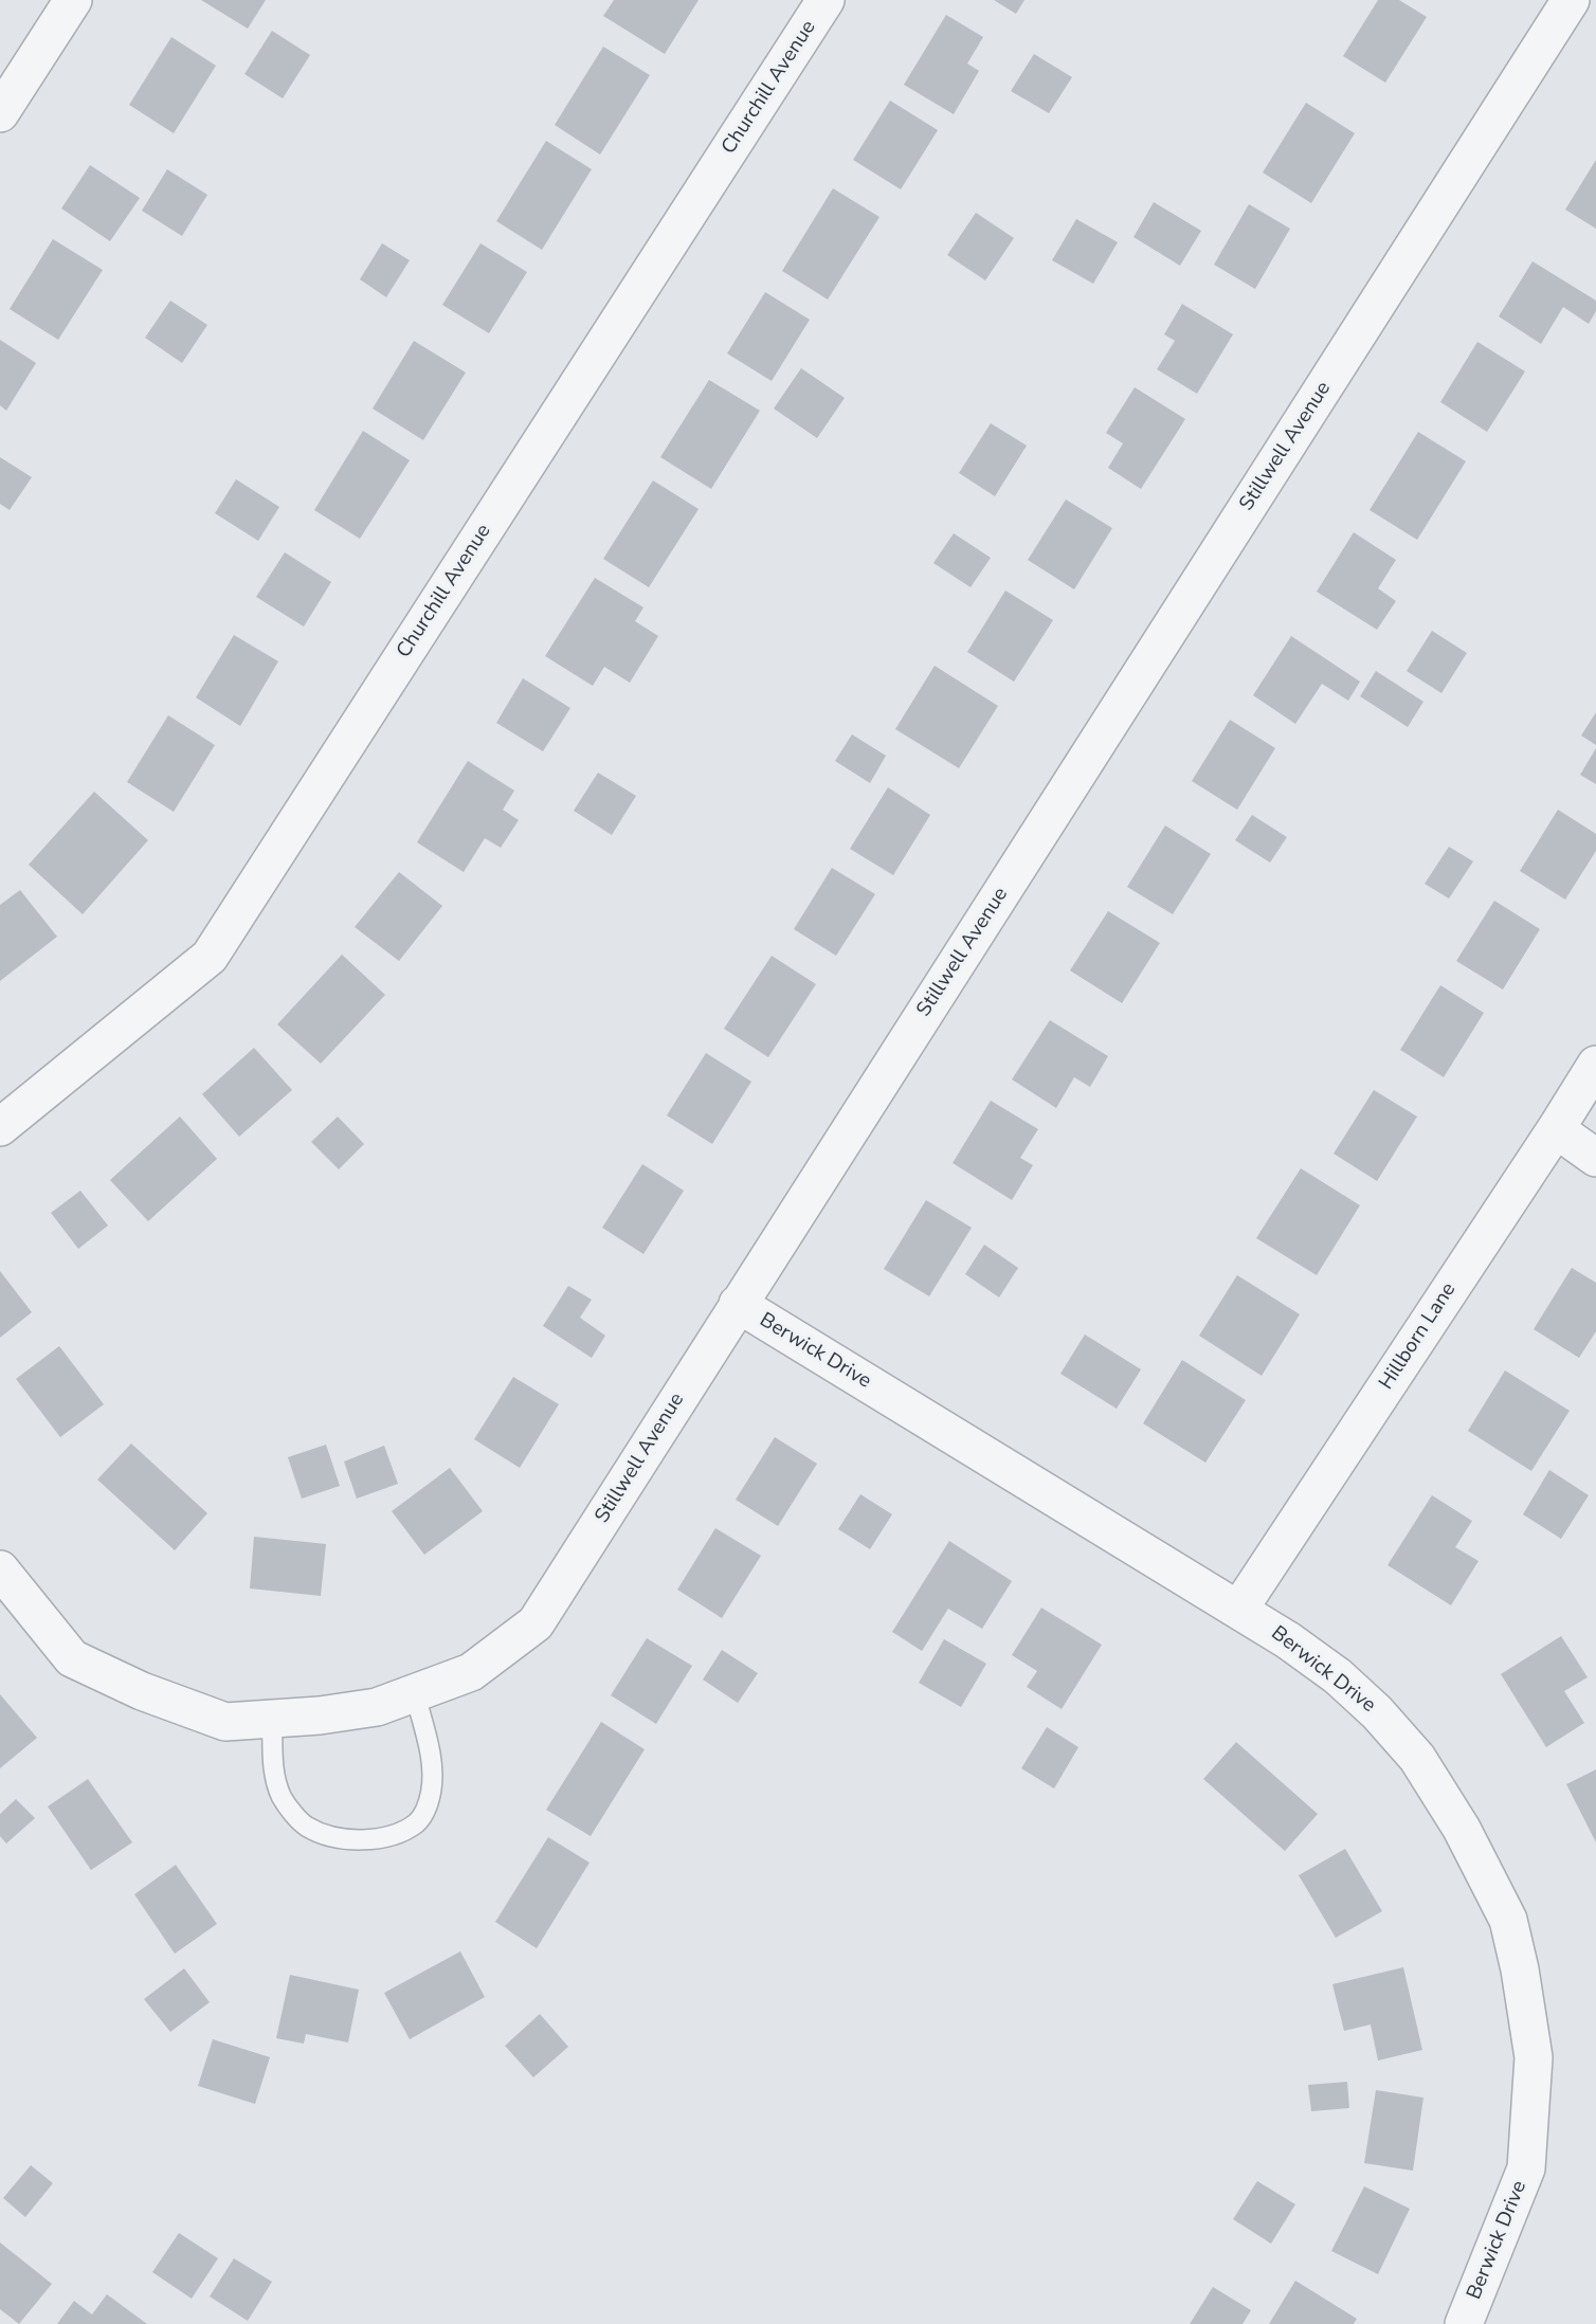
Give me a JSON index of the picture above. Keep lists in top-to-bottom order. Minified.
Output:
{"streets":{"street":["Churchill Avenue","Stillwell Avenue","Hillborn Lane","Berwick Drive"]},"crossings":[["Stillwell Avenue","Berwick Drive"],["Hillborn Lane","Berwick Drive"]]}
